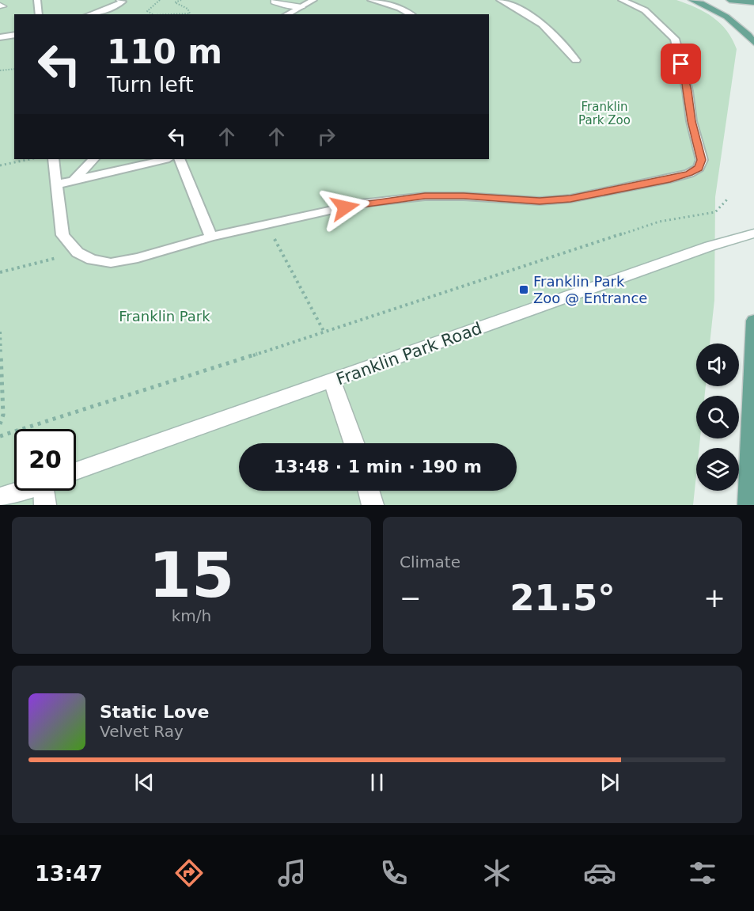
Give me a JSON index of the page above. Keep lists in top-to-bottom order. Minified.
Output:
{"streets":{"main road":["Franklin Park Road"]},"parks":["Franklin Park Zoo","Franklin Park"],"places":{"transit":["Franklin Park Zoo @ Entrance"]},"page":{"turn":["110 m","Turn left"],"limit":"20","trip":"13:48 · 1 min · 190 m","tile":[["15","km/h"],"Climate"],"heat":["−","21.5°","+"],"song":["Static Love","Velvet Ray"],"tabs":"13:47"}}
